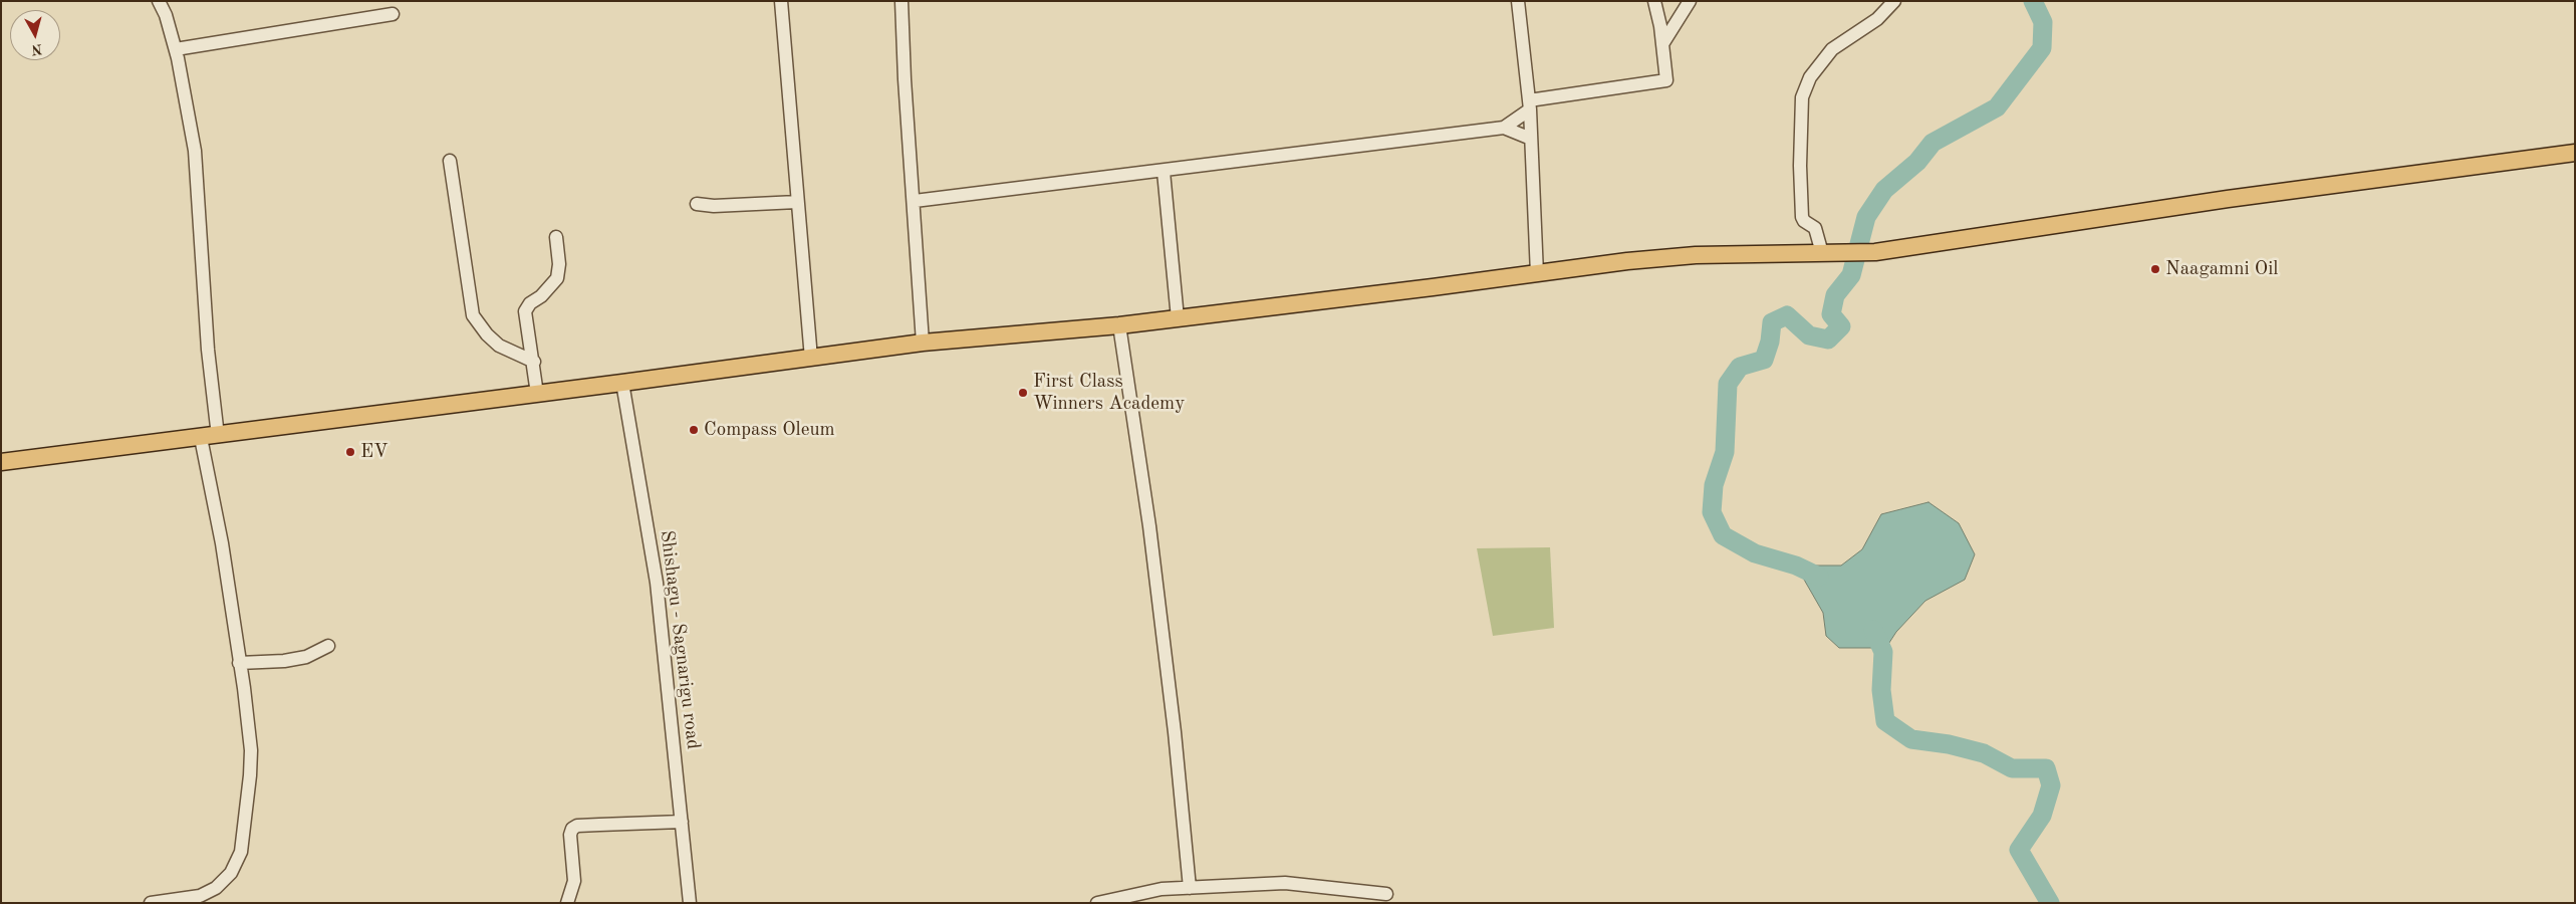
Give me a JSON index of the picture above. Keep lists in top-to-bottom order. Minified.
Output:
{"streets":{"street":["Shishagu - Sagnarigu road"]},"places":["Naagamni Oil","First Class Winners Academy","Compass Oleum","EV"],"north":"bottom"}
